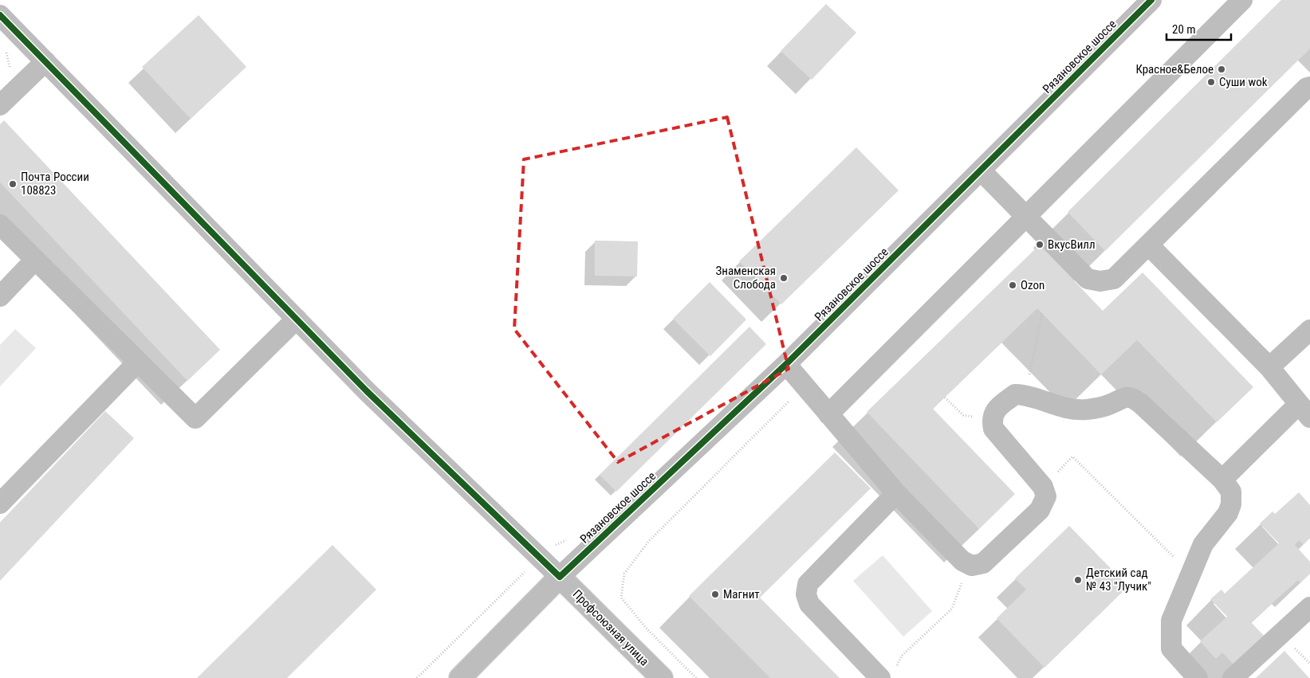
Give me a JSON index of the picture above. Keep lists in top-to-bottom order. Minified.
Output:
{"streets":{"main road":["Рязановское шоссе","Профсоюзная улица"]},"crossings":[["Рязановское шоссе","Профсоюзная улица"]],"places":["Красное&Белое","Суши wok","Почта России 108823","ВкусВилл","Знаменская Слобода","Ozon","Детский сад № 43 \"Лучик\"","Магнит"],"scale_bar":"20 m"}
